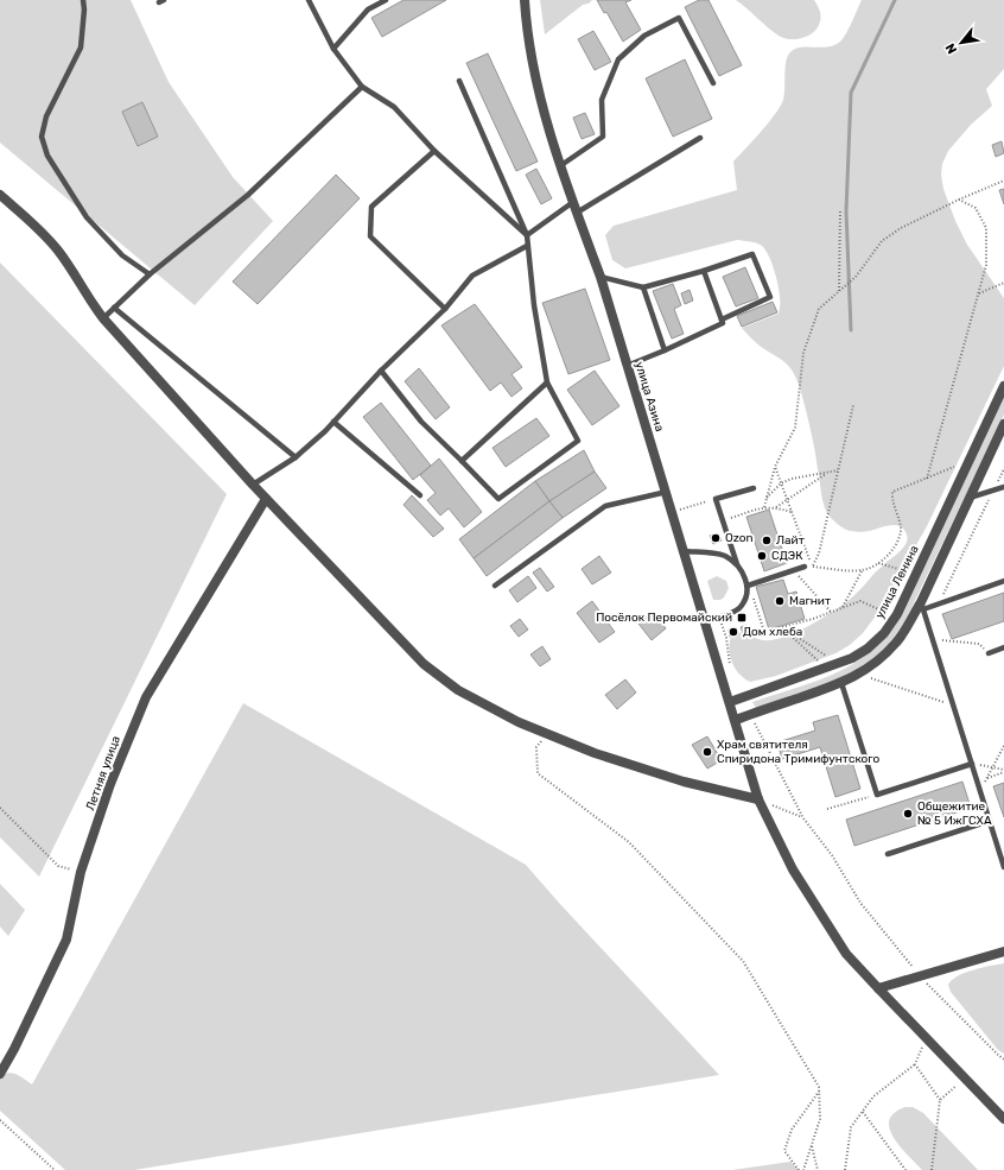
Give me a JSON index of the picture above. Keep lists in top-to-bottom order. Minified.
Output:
{"streets":{"street":["улица Азина","улица Ленина","Летняя улица"]},"crossings":[["улица Азина","улица Ленина"]],"places":{"other":["Ozon","Лайт","СДЭК","Магнит","Дом хлеба","Храм святителя Спиридона Тримифунтского","Общежитие № 5 ИжГСХА"],"transit":["Посёлок Первомайский"]},"north":"bottom left"}
